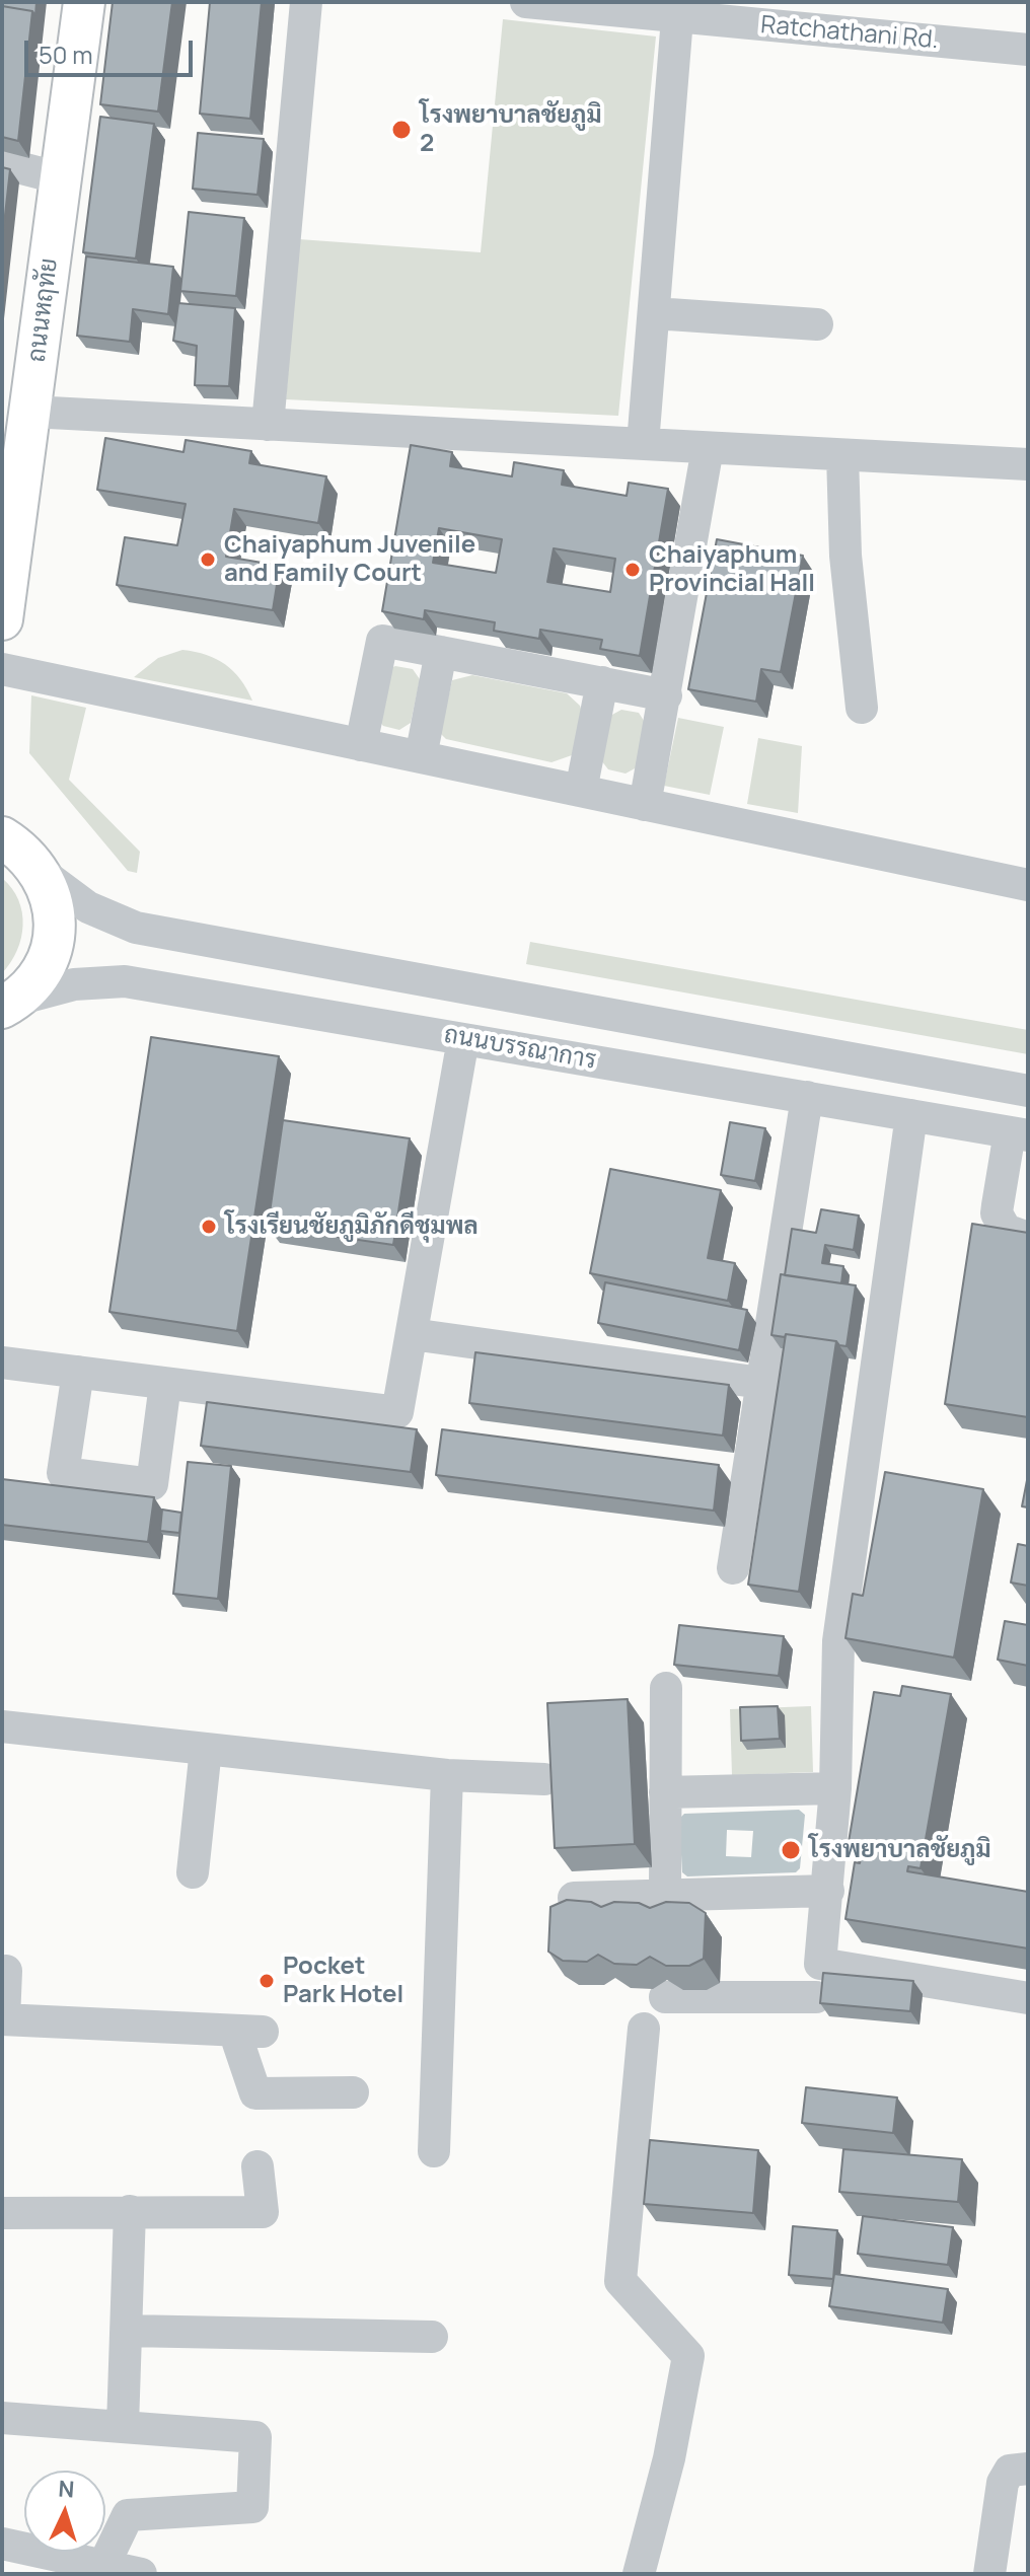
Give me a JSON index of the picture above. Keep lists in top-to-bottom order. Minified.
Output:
{"streets":{"main road":["ถนนหฤทัย"],"street":["Ratchathani Rd.","ถนนบรรณาการ"]},"places":["โรงพยาบาลชัยภูมิ 2","Chaiyaphum Juvenile and Family Court","Chaiyaphum Provincial Hall","โรงเรียนชัยภูมิภักดีชุมพล","โรงพยาบาลชัยภูมิ","Pocket Park Hotel"],"scale_bar":"50 m","north":"top"}
